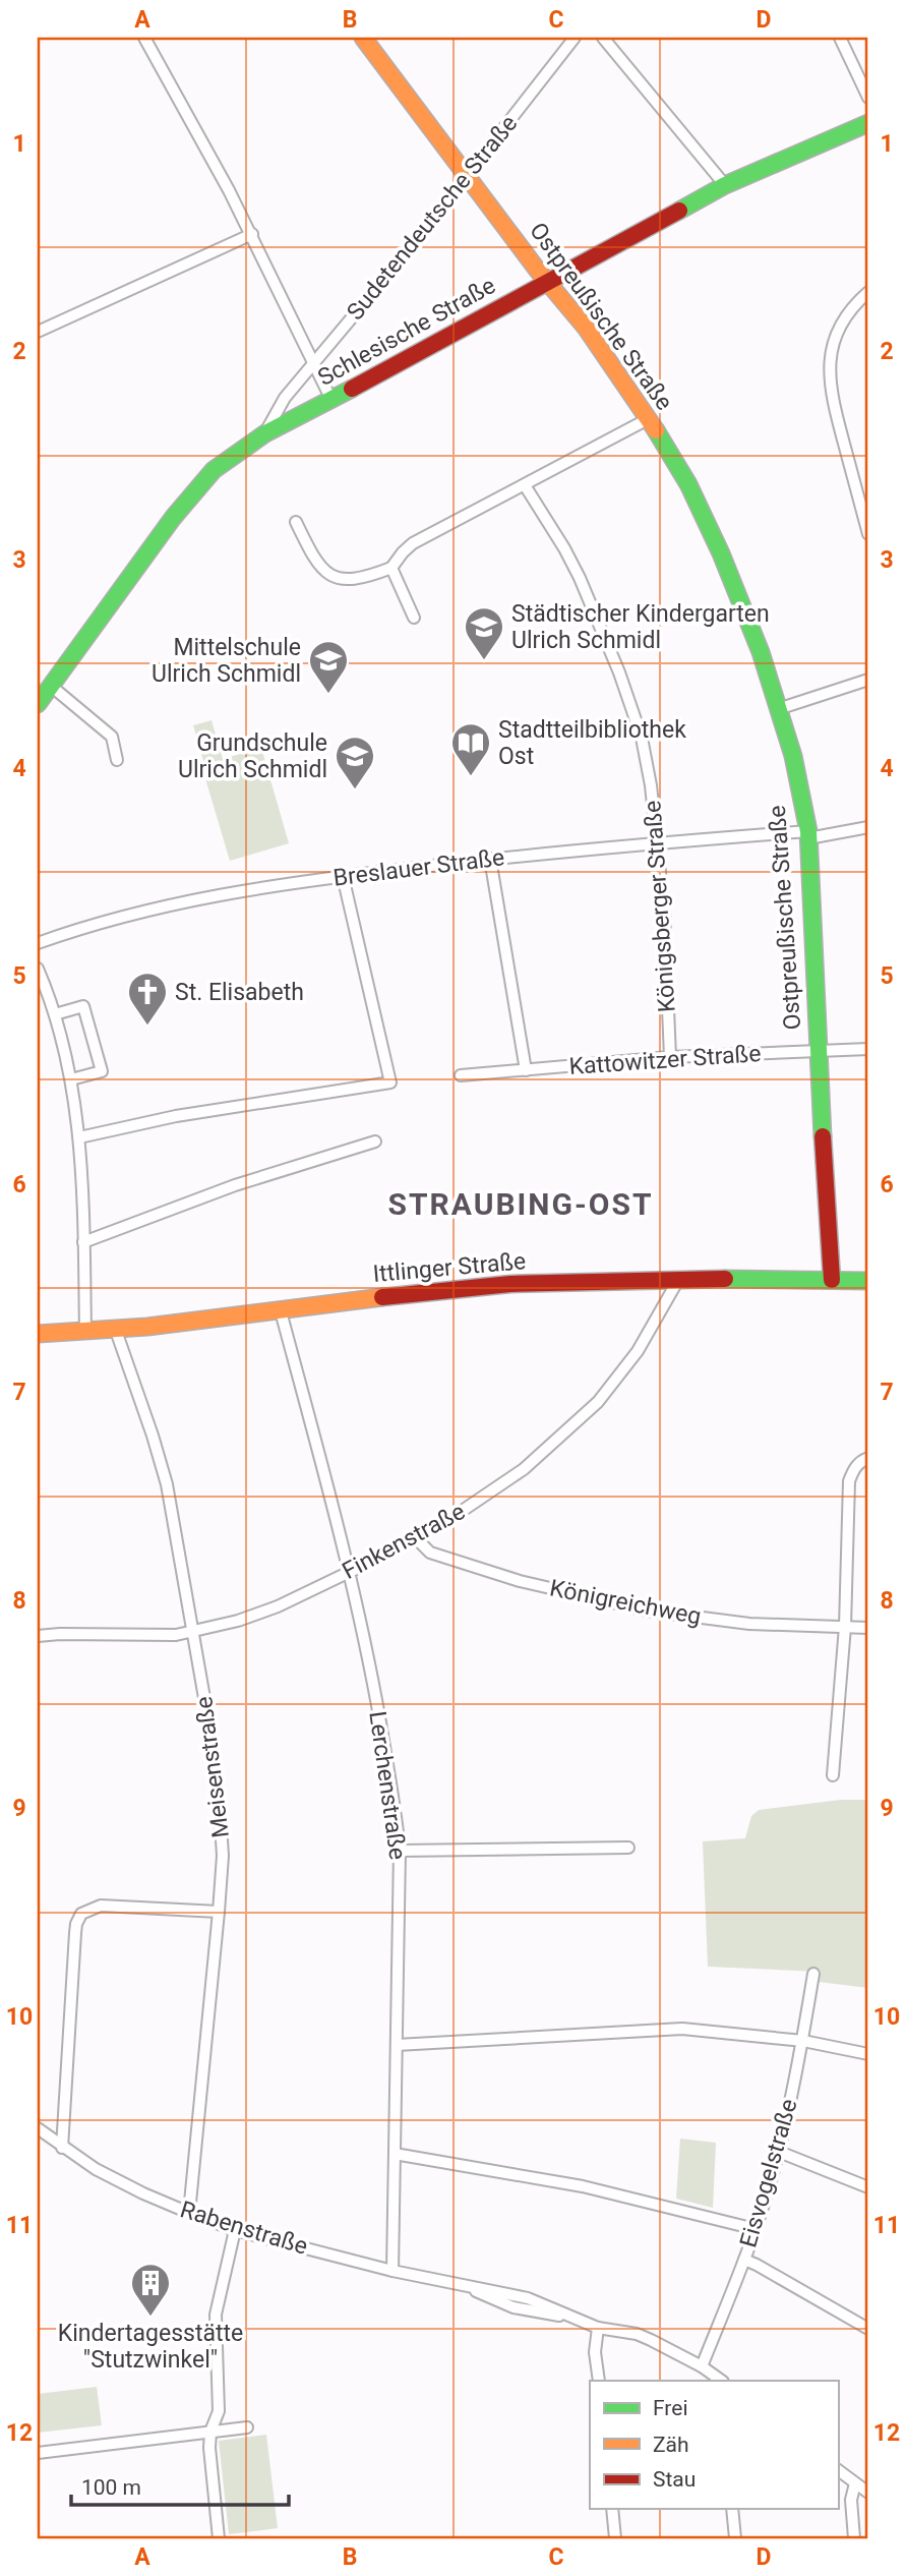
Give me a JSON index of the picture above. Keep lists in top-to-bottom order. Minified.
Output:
{"streets":{"street":["Sudetendeutsche Straße","Ostpreußische Straße","Schlesische Straße","Breslauer Straße","Königsberger Straße","Kattowitzer Straße","Ittlinger Straße","Finkenstraße","Königreichweg","Meisenstraße","Lerchenstraße","Eisvogelstraße","Rabenstraße"]},"crossings":[["Sudetendeutsche Straße","Ostpreußische Straße"],["Sudetendeutsche Straße","Schlesische Straße"],["Ostpreußische Straße","Schlesische Straße"],["Ostpreußische Straße","Breslauer Straße"],["Ostpreußische Straße","Kattowitzer Straße"],["Ostpreußische Straße","Ittlinger Straße"],["Breslauer Straße","Königsberger Straße"],["Königsberger Straße","Kattowitzer Straße"],["Ittlinger Straße","Finkenstraße"],["Ittlinger Straße","Meisenstraße"],["Ittlinger Straße","Lerchenstraße"],["Finkenstraße","Königreichweg"],["Finkenstraße","Meisenstraße"],["Finkenstraße","Lerchenstraße"],["Meisenstraße","Rabenstraße"],["Lerchenstraße","Rabenstraße"],["Eisvogelstraße","Rabenstraße"]],"districts":["STRAUBING-OST"],"places":{"school or university":["Städtischer Kindergarten Ulrich Schmidl","Mittelschule Ulrich Schmidl","Grundschule Ulrich Schmidl"],"library":["Stadtteilbibliothek Ost"],"church":["St. Elisabeth"],"building":["Kindertagesstätte \"Stutzwinkel\""]},"legend":["Frei","Zäh","Stau"],"scale_bar":"100 m","grid":{"columns":["A","B","C","D"],"rows":["1","2","3","4","5","6","7","8","9","10","11","12"]}}
